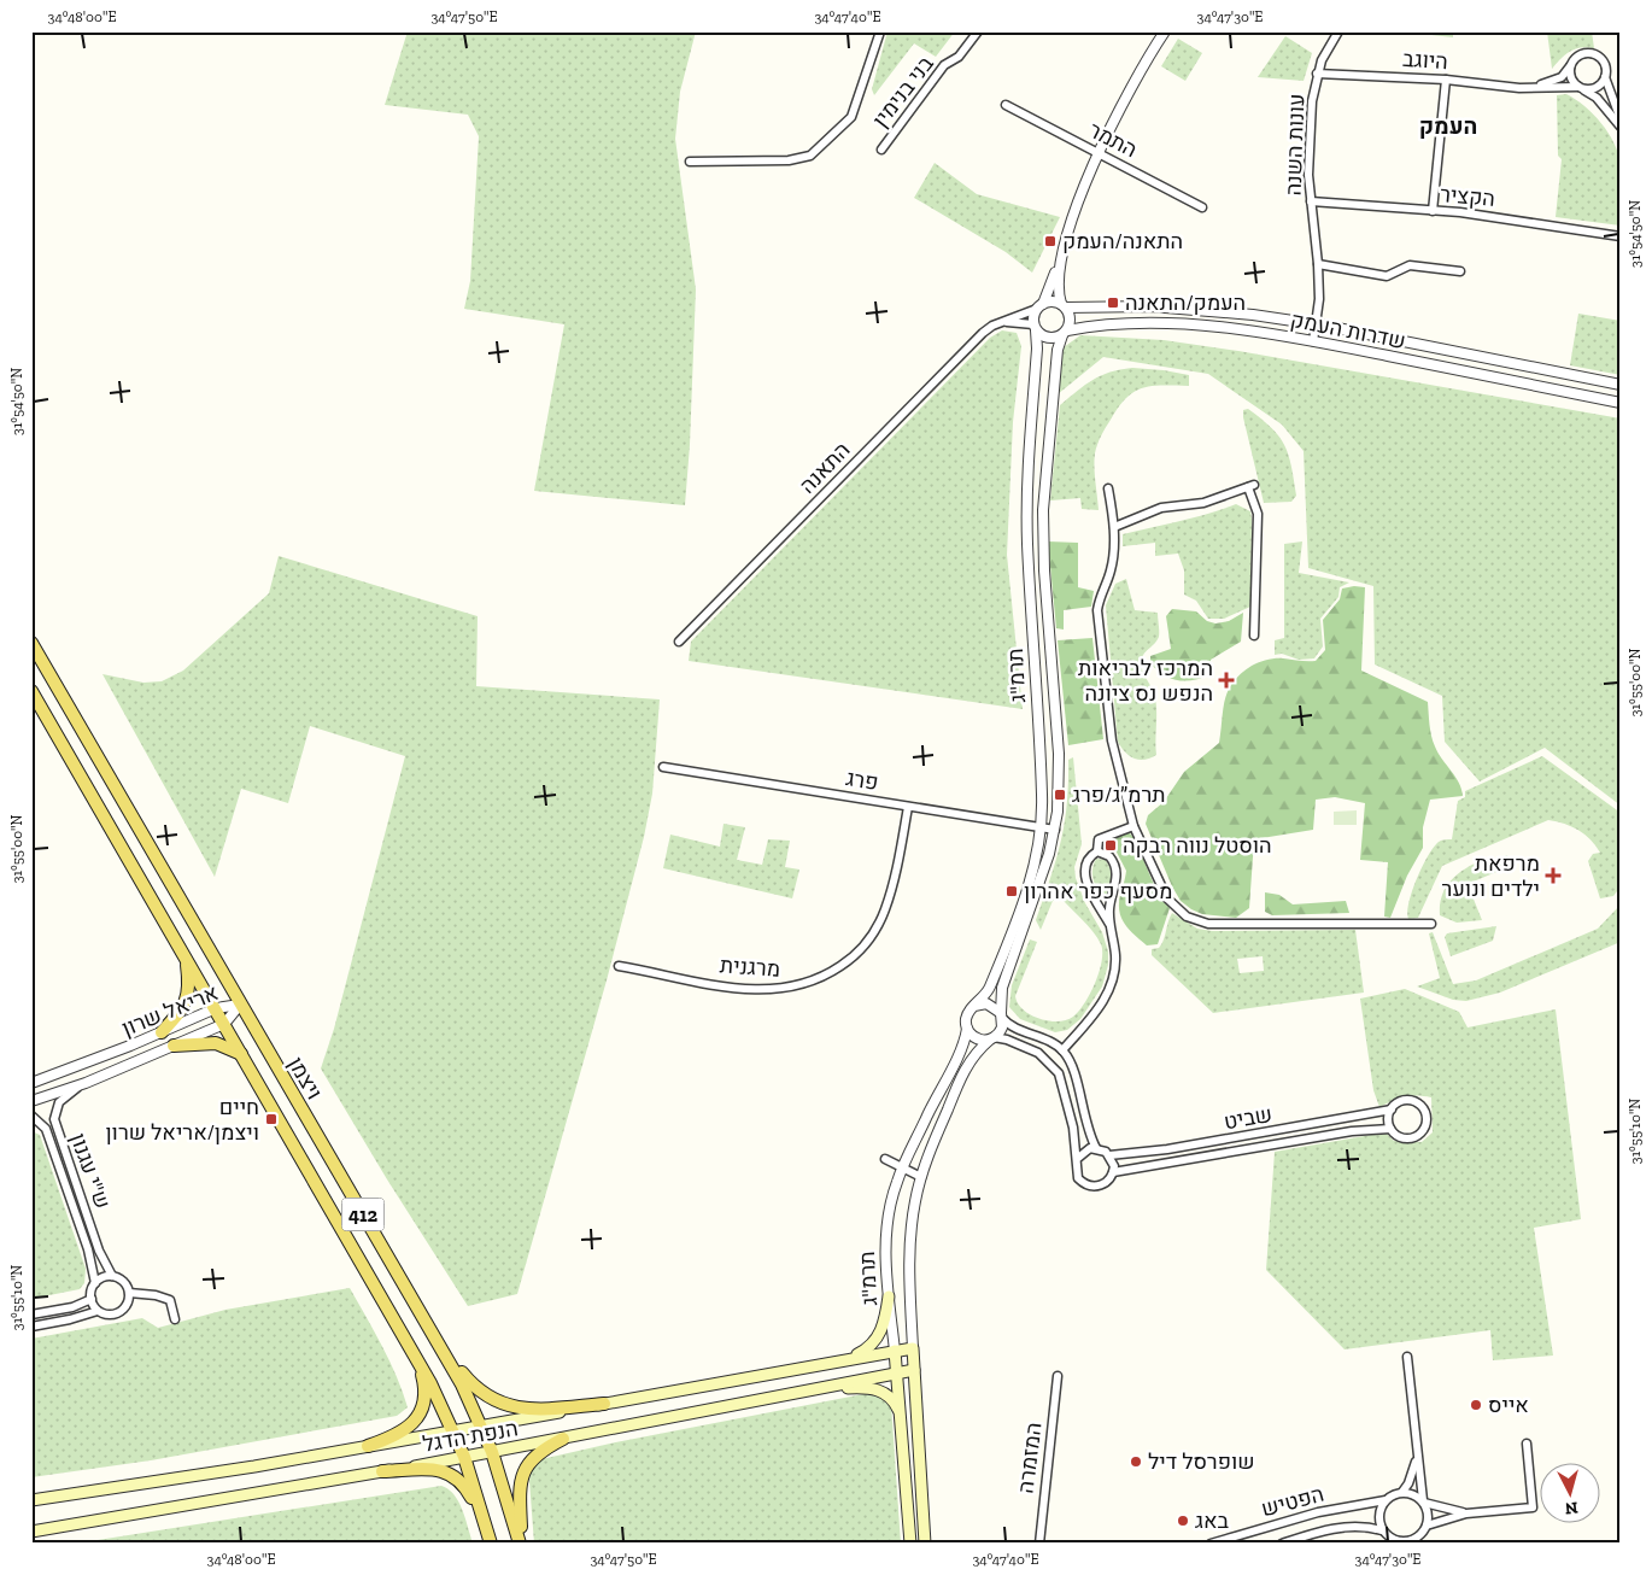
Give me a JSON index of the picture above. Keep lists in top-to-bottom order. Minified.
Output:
{"streets":{"main road":["תרמ\"ג","ויצמן","412","הנפת הדגל"],"street":["היוגב","בני בנימין","התמר","עונות השנה","הקציר","שדרות העמק","התאנה","פרג","מרגנית","אריאל שרון","שביט","ש\"י עגנון","המזמרה","הפטיש"]},"crossings":[["היוגב","עונות השנה"],["עונות השנה","הקציר"],["עונות השנה","שדרות העמק"],["שדרות העמק","התאנה"],["שדרות העמק","תרמ\"ג"],["התאנה","תרמ\"ג"],["תרמ\"ג","פרג"],["תרמ\"ג","הנפת הדגל"],["פרג","מרגנית"],["אריאל שרון","ויצמן"],["אריאל שרון","ש\"י עגנון"],["ויצמן","הנפת הדגל"]],"districts":["העמק"],"places":{"transit":["התאנה/העמק","העמק/התאנה","תרמ״ג/פרג","הוסטל נווה רבקה","מסעף כפר אהרון","חיים ויצמן/אריאל שרון"],"health":["המרכז לבריאות הנפש נס ציונה","מרפאת ילדים ונוער"],"other":["אייס","שופרסל דיל","באג"]},"north":"bottom","coordinates":["34°48'00\"E","34°47'50\"E","34°47'40\"E","34°47'30\"E","31°54'50\"N","31°55'00\"N","31°55'10\"N"]}
